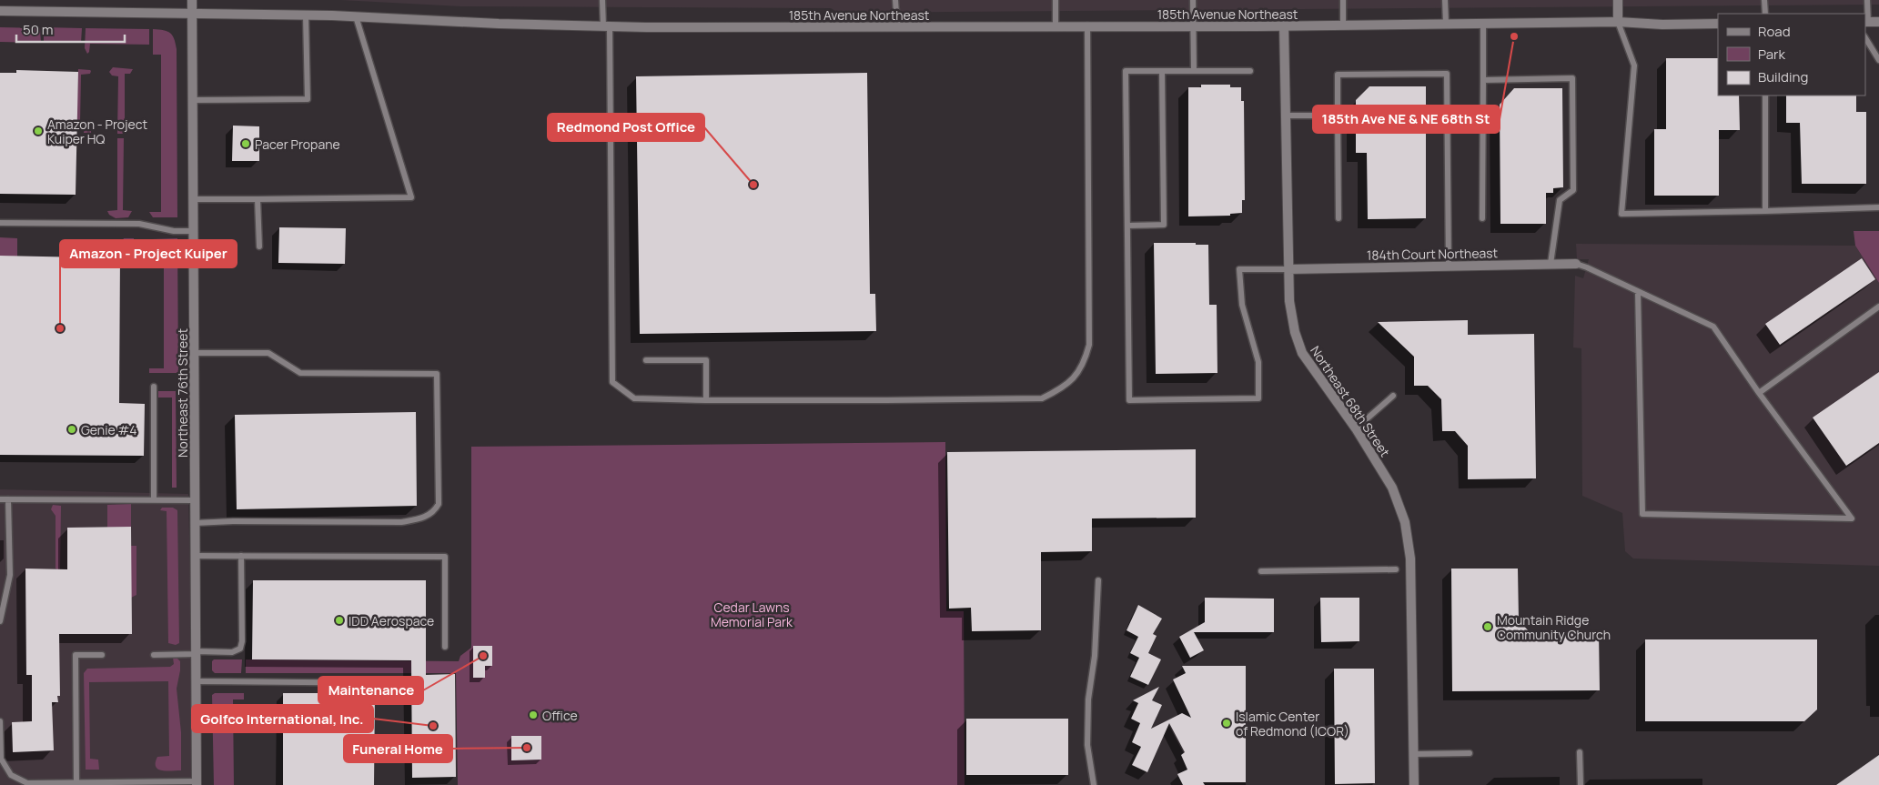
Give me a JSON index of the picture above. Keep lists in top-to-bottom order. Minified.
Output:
{"streets":{"street":["185th Avenue Northeast","184th Court Northeast","Northeast 76th Street","Northeast 68th Street"]},"crossings":[["185th Avenue Northeast","Northeast 76th Street"],["185th Avenue Northeast","Northeast 68th Street"],["184th Court Northeast","Northeast 68th Street"]],"parks":["Cedar Lawns Memorial Park"],"places":["185th Ave NE & NE 68th St","Amazon - Project Kuiper HQ","Pacer Propane","Redmond Post Office","Amazon - Project Kuiper","Genie #4","IDD Aerospace","Mountain Ridge Community Church","Maintenance","Office","Islamic Center of Redmond (ICOR)","Golfco International, Inc.","Funeral Home"],"legend":["Road","Park","Building"],"scale_bar":"50 m"}
